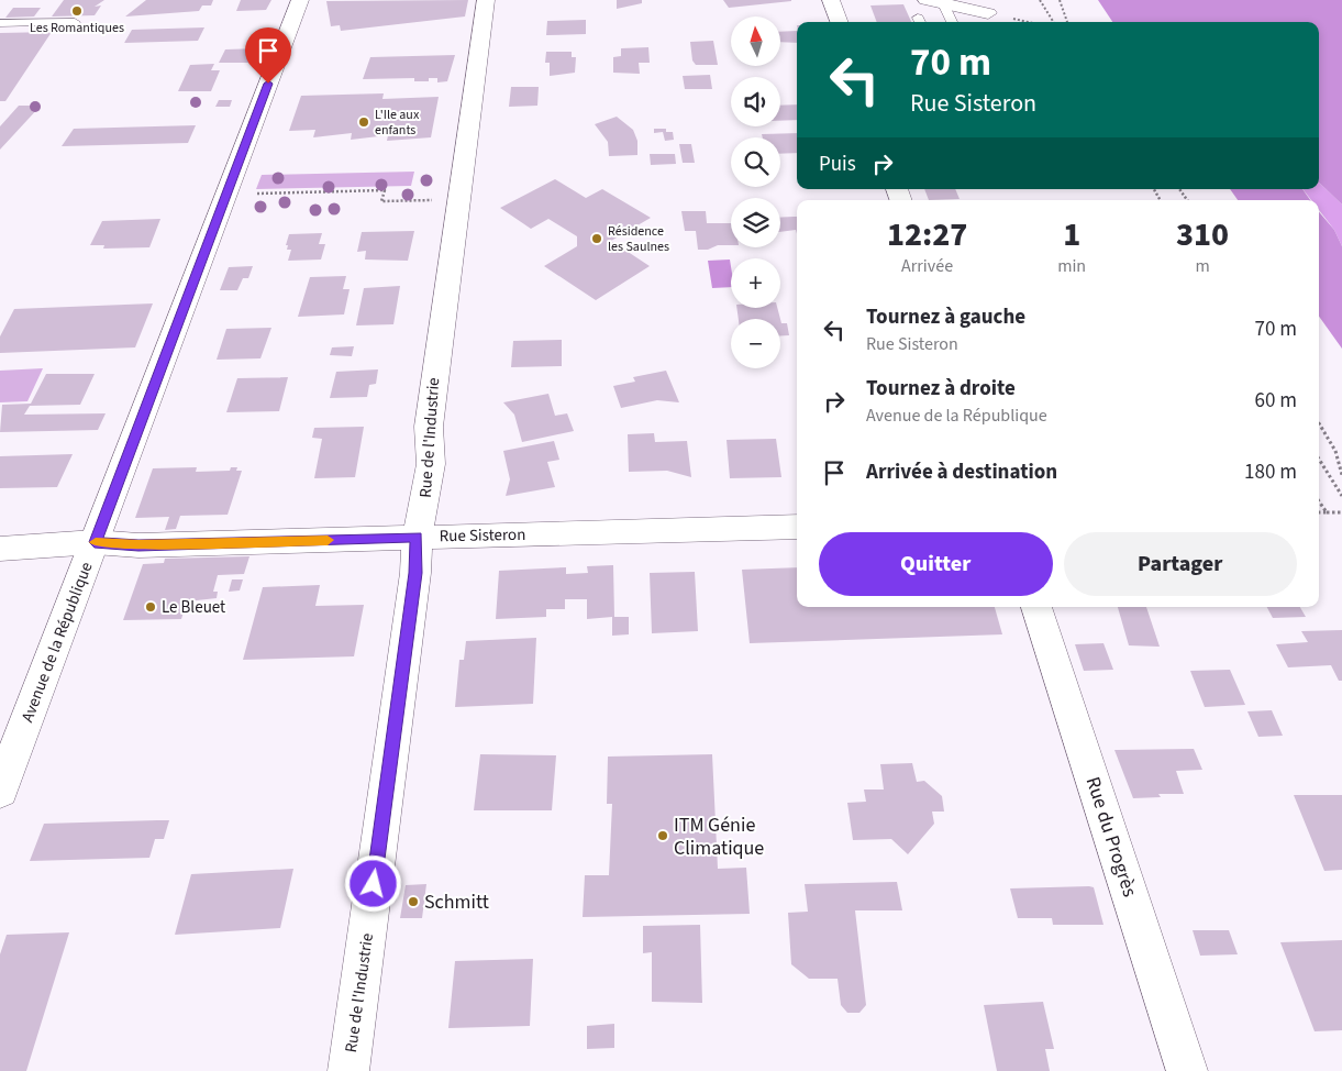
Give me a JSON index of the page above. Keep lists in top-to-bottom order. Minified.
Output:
{"streets":{"street":["Rue de l'Industrie","Rue Sisteron","Avenue de la République","Rue du Progrès"]},"crossings":[["Rue de l'Industrie","Rue Sisteron"],["Rue Sisteron","Avenue de la République"]],"places":["Les Romantiques","L'Ile aux enfants","Résidence les Saulnes","Le Bleuet","ITM Génie Climatique","Schmitt"],"north":"top","page":{"map_buttons":["+","−"],"turn":["70 m","Rue Sisteron"],"then":"Puis","eta":["12:27","Arrivée","1","min","310","m"],"list":[{"name":"Tournez à gauche","note":"Rue Sisteron","value":"70 m"},{"name":"Tournez à droite","note":"Avenue de la République","value":"60 m"},{"name":"Arrivée à destination","value":"180 m"}],"buttons":["Quitter","Partager"]}}
